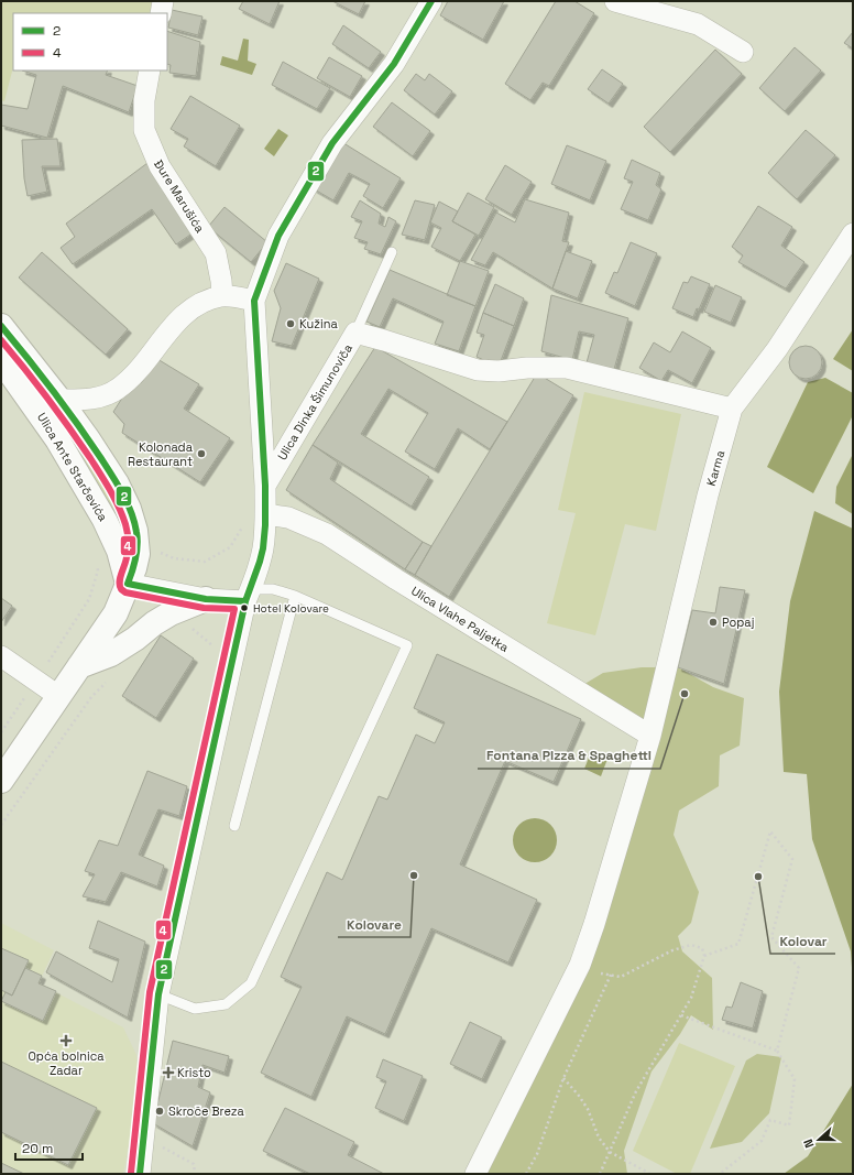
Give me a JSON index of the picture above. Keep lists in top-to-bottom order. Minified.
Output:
{"streets":{"main road":["Ulica Ante Starčevića"],"street":["Đure Marušića","Ulica Dinka Šimunoviča","Karma","Ulica Vlahe Paljetka"]},"crossings":[["Ulica Dinka Šimunoviča","Karma"],["Karma","Ulica Vlahe Paljetka"]],"places":{"other":["Kužina","Kolonada Restaurant","Hotel Kolovare","Popaj","Fontana Pizza & Spaghetti","Kolovare","Kolovar","Skroče Breza"],"health":["Opća bolnica Zadar","Kristo"]},"lines":["transit line 2","transit line 4"],"legend":["2","4"],"scale_bar":"20 m","north":"left"}
